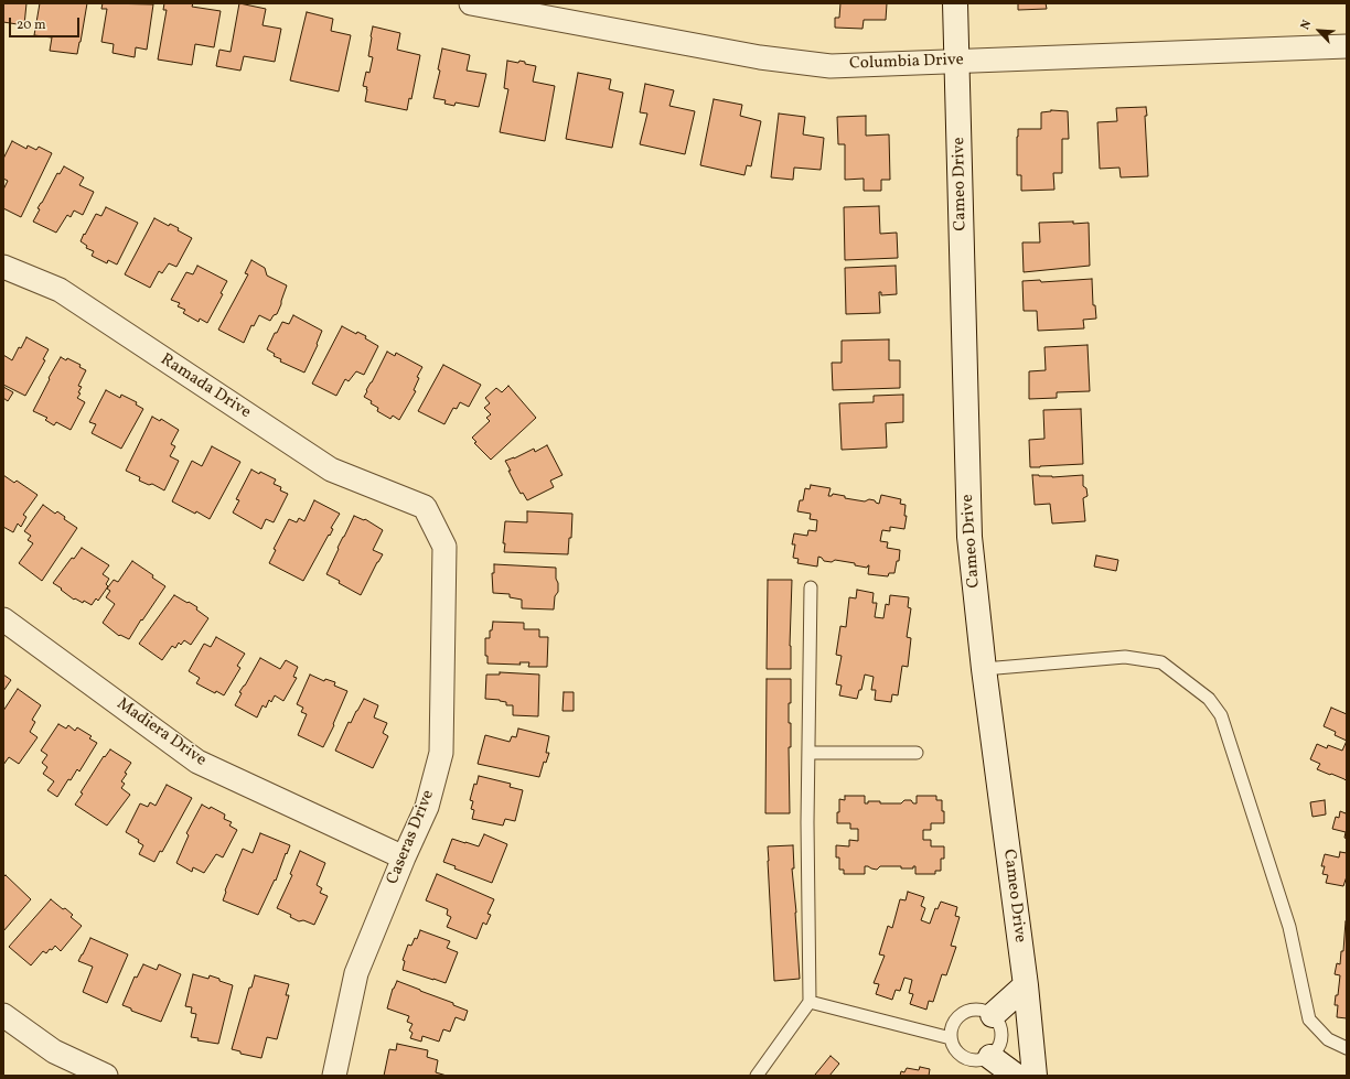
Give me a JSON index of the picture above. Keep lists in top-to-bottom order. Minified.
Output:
{"streets":{"street":["Columbia Drive","Cameo Drive","Ramada Drive","Madiera Drive","Caseras Drive"]},"crossings":[["Columbia Drive","Cameo Drive"],["Ramada Drive","Caseras Drive"],["Madiera Drive","Caseras Drive"]],"scale_bar":"20 m","north":"top left"}
